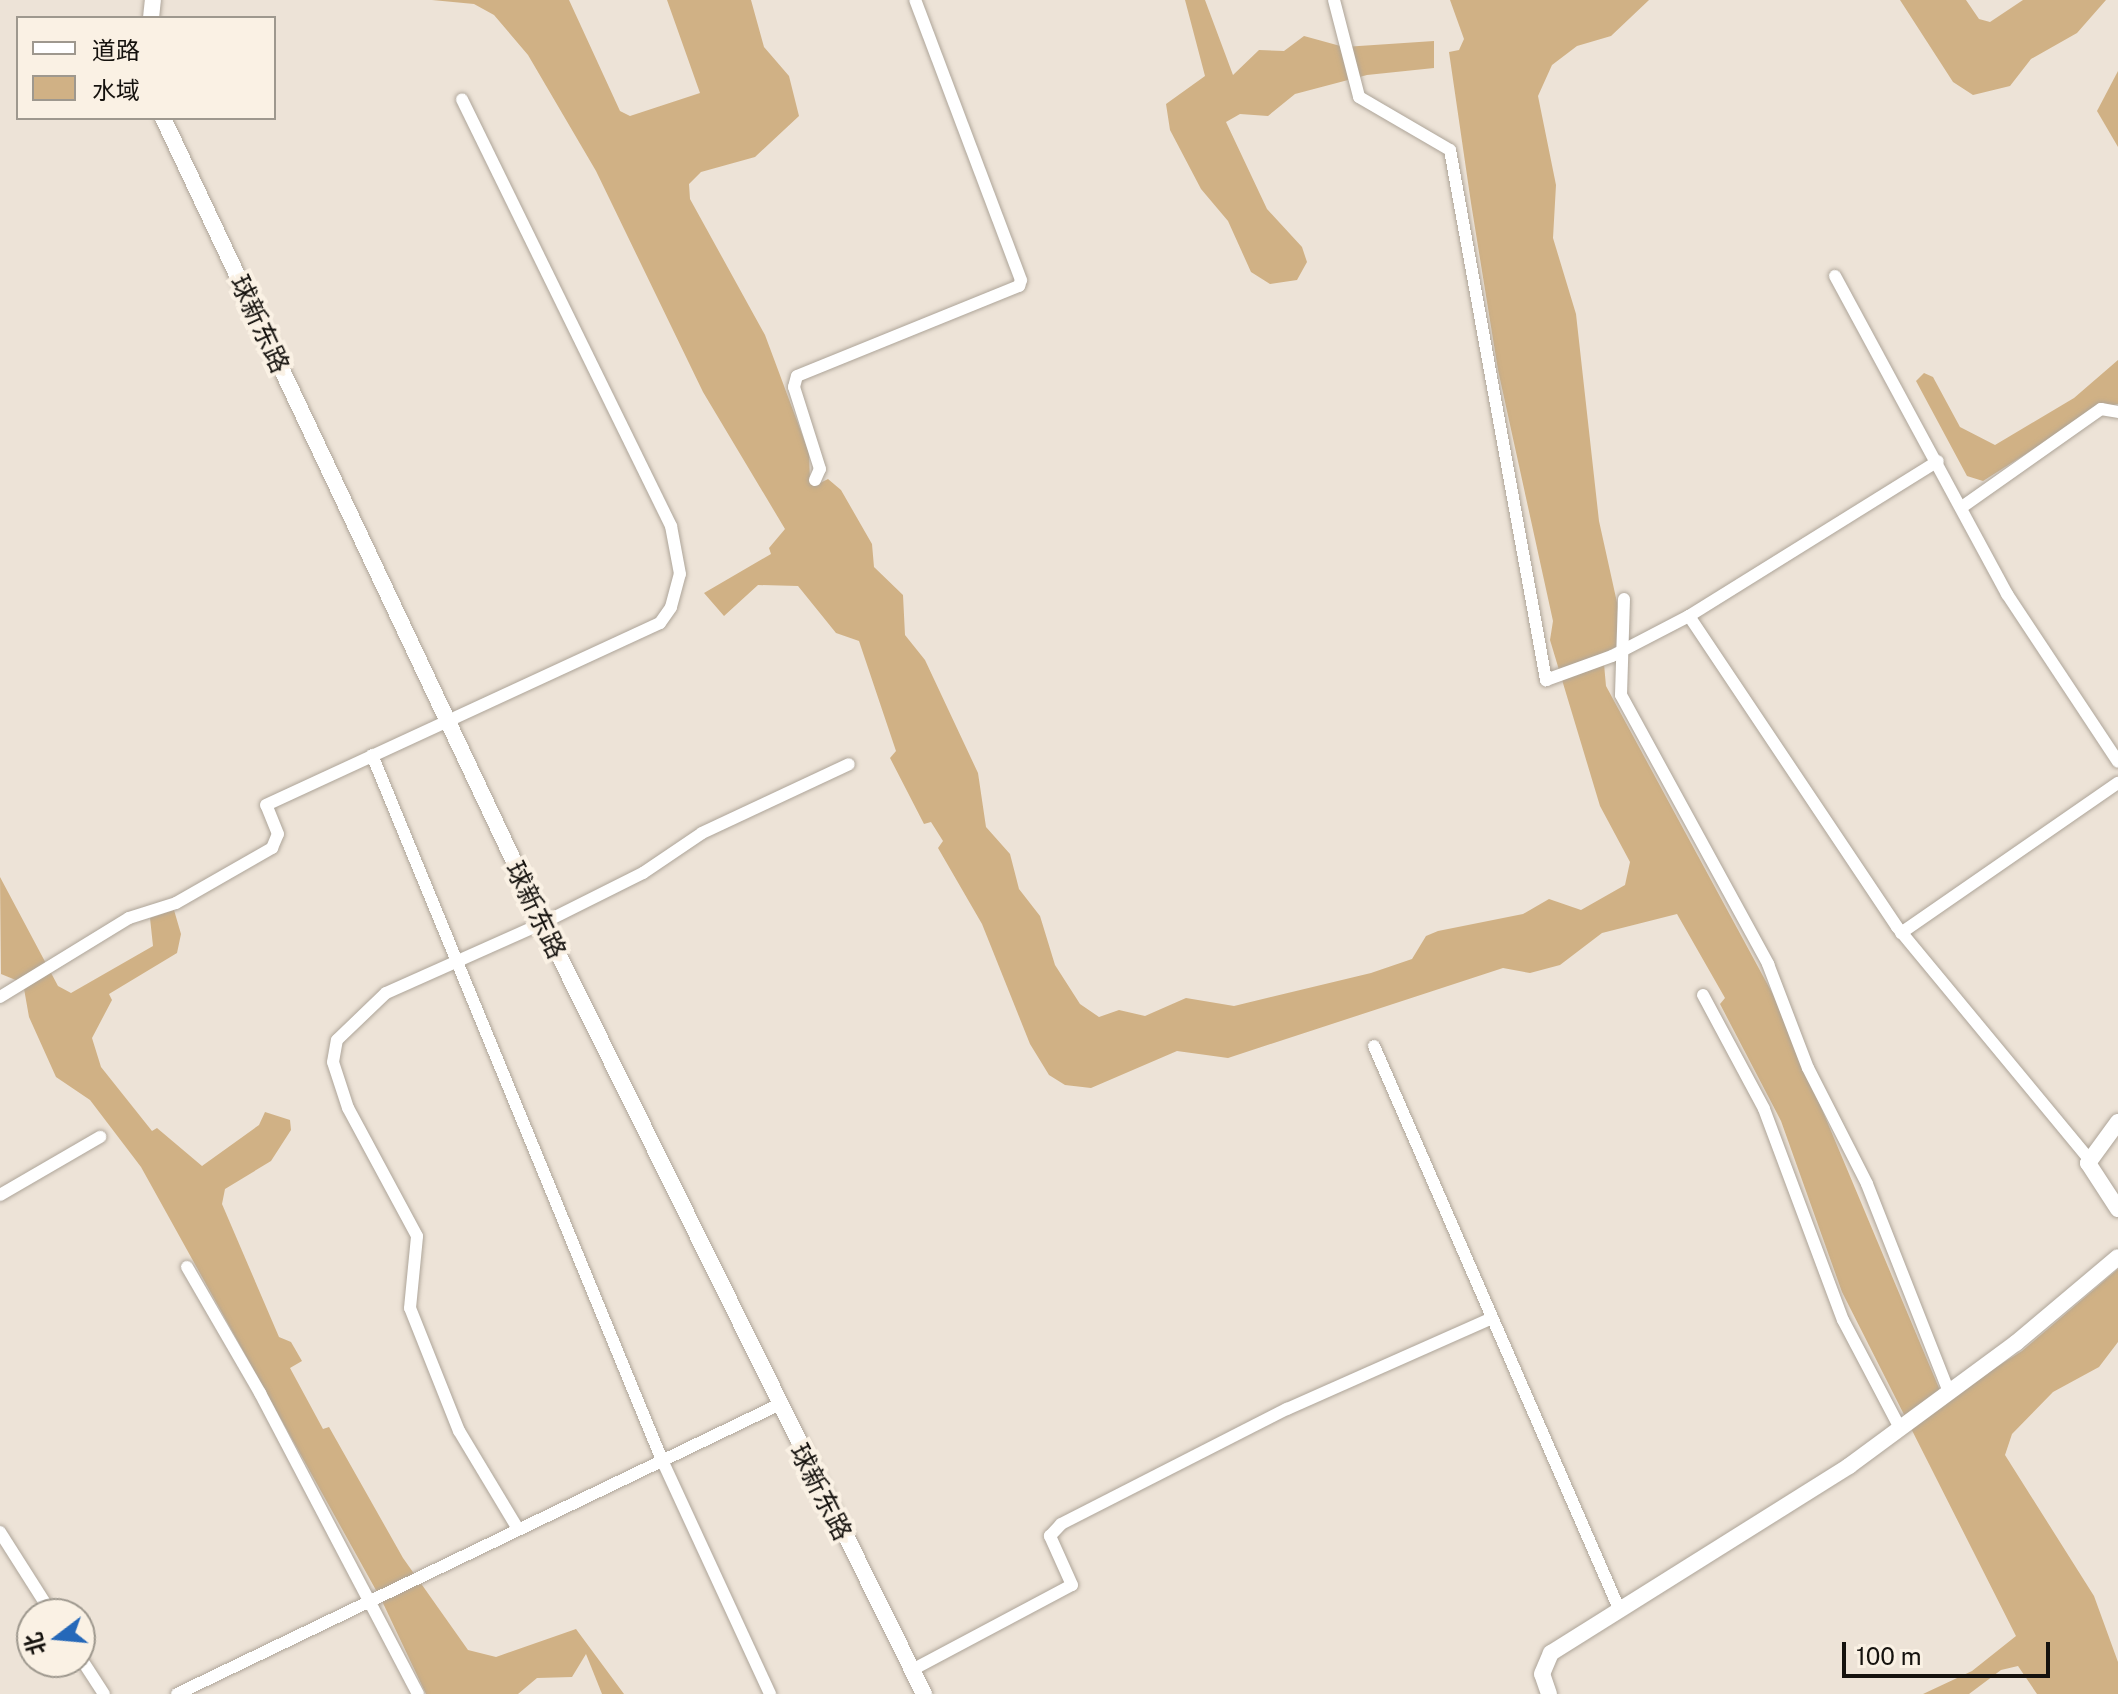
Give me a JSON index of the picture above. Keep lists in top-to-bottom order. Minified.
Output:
{"streets":{"street":["球新东路"]},"legend":["道路","水域"],"scale_bar":"100 m","north":"left"}
